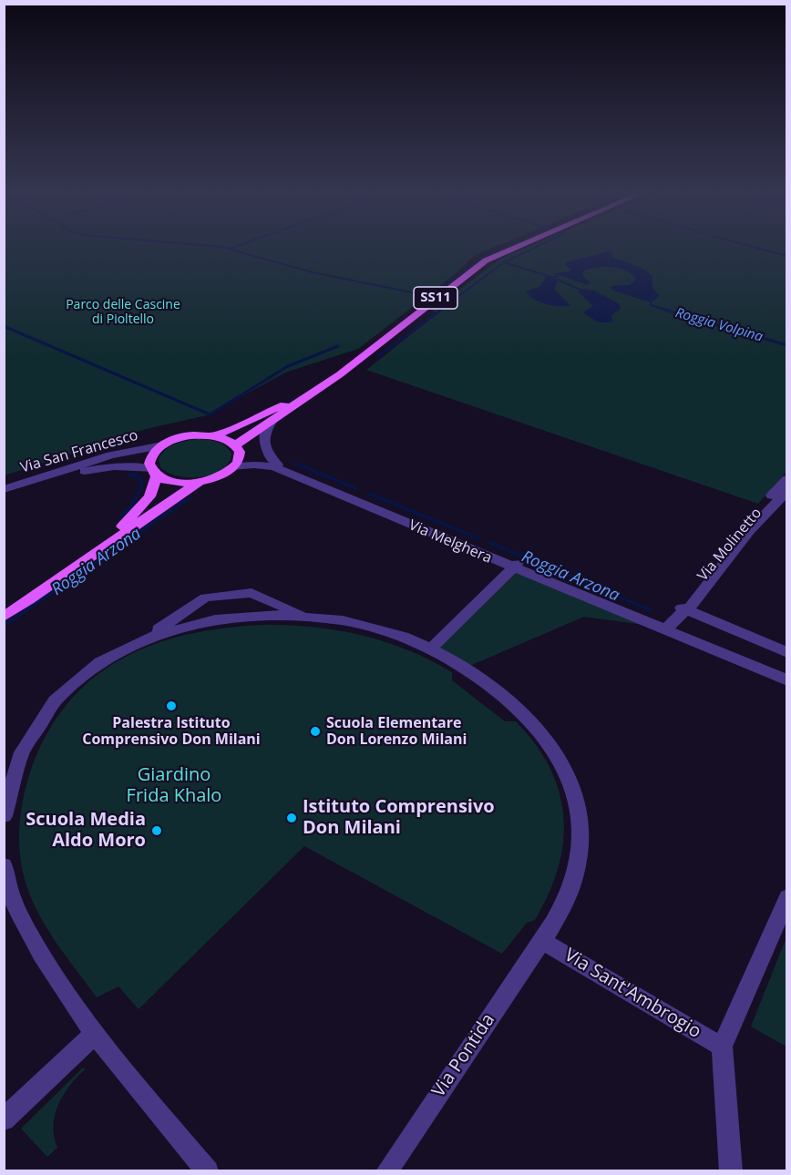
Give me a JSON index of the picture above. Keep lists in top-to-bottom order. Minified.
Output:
{"streets":{"main road":["SS11"],"street":["Via San Francesco","Via Melghera","Via Molinetto","Via Sant'Ambrogio","Via Pontida"]},"crossings":[["SS11","Via San Francesco"],["SS11","Via Melghera"],["Via Melghera","Via Molinetto"],["Via Sant'Ambrogio","Via Pontida"]],"water":["Roggia Volpina","Roggia Arzona"],"parks":["Parco delle Cascine di Pioltello","Giardino Frida Khalo"],"places":["Palestra Istituto Comprensivo Don Milani","Scuola Elementare Don Lorenzo Milani","Istituto Comprensivo Don Milani","Scuola Media Aldo Moro"]}
